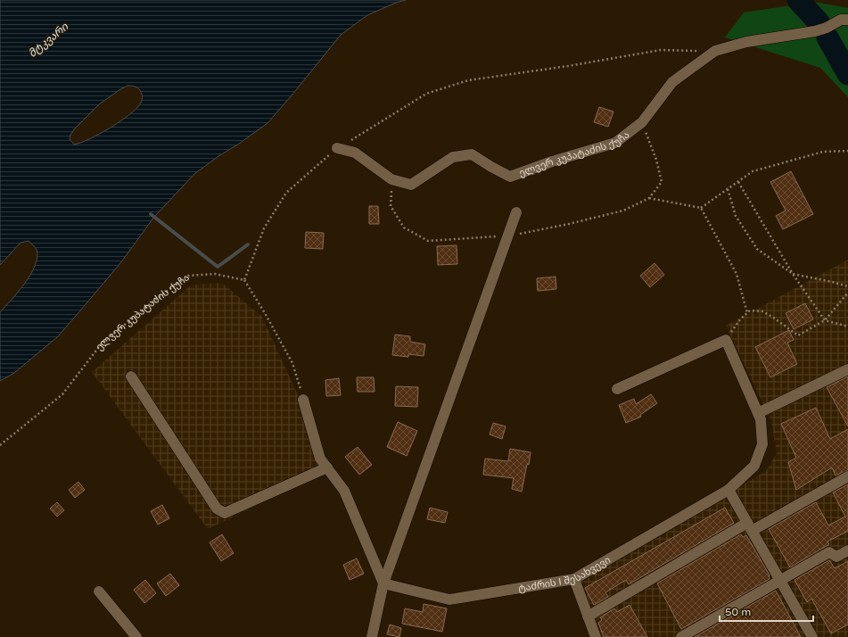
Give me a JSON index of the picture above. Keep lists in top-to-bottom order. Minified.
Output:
{"streets":{"street":["ელვერ კუპატაძის ქუჩა","ტაძრის I შესახვევი"]},"water":["მტკვარი"],"scale_bar":"50 m"}
